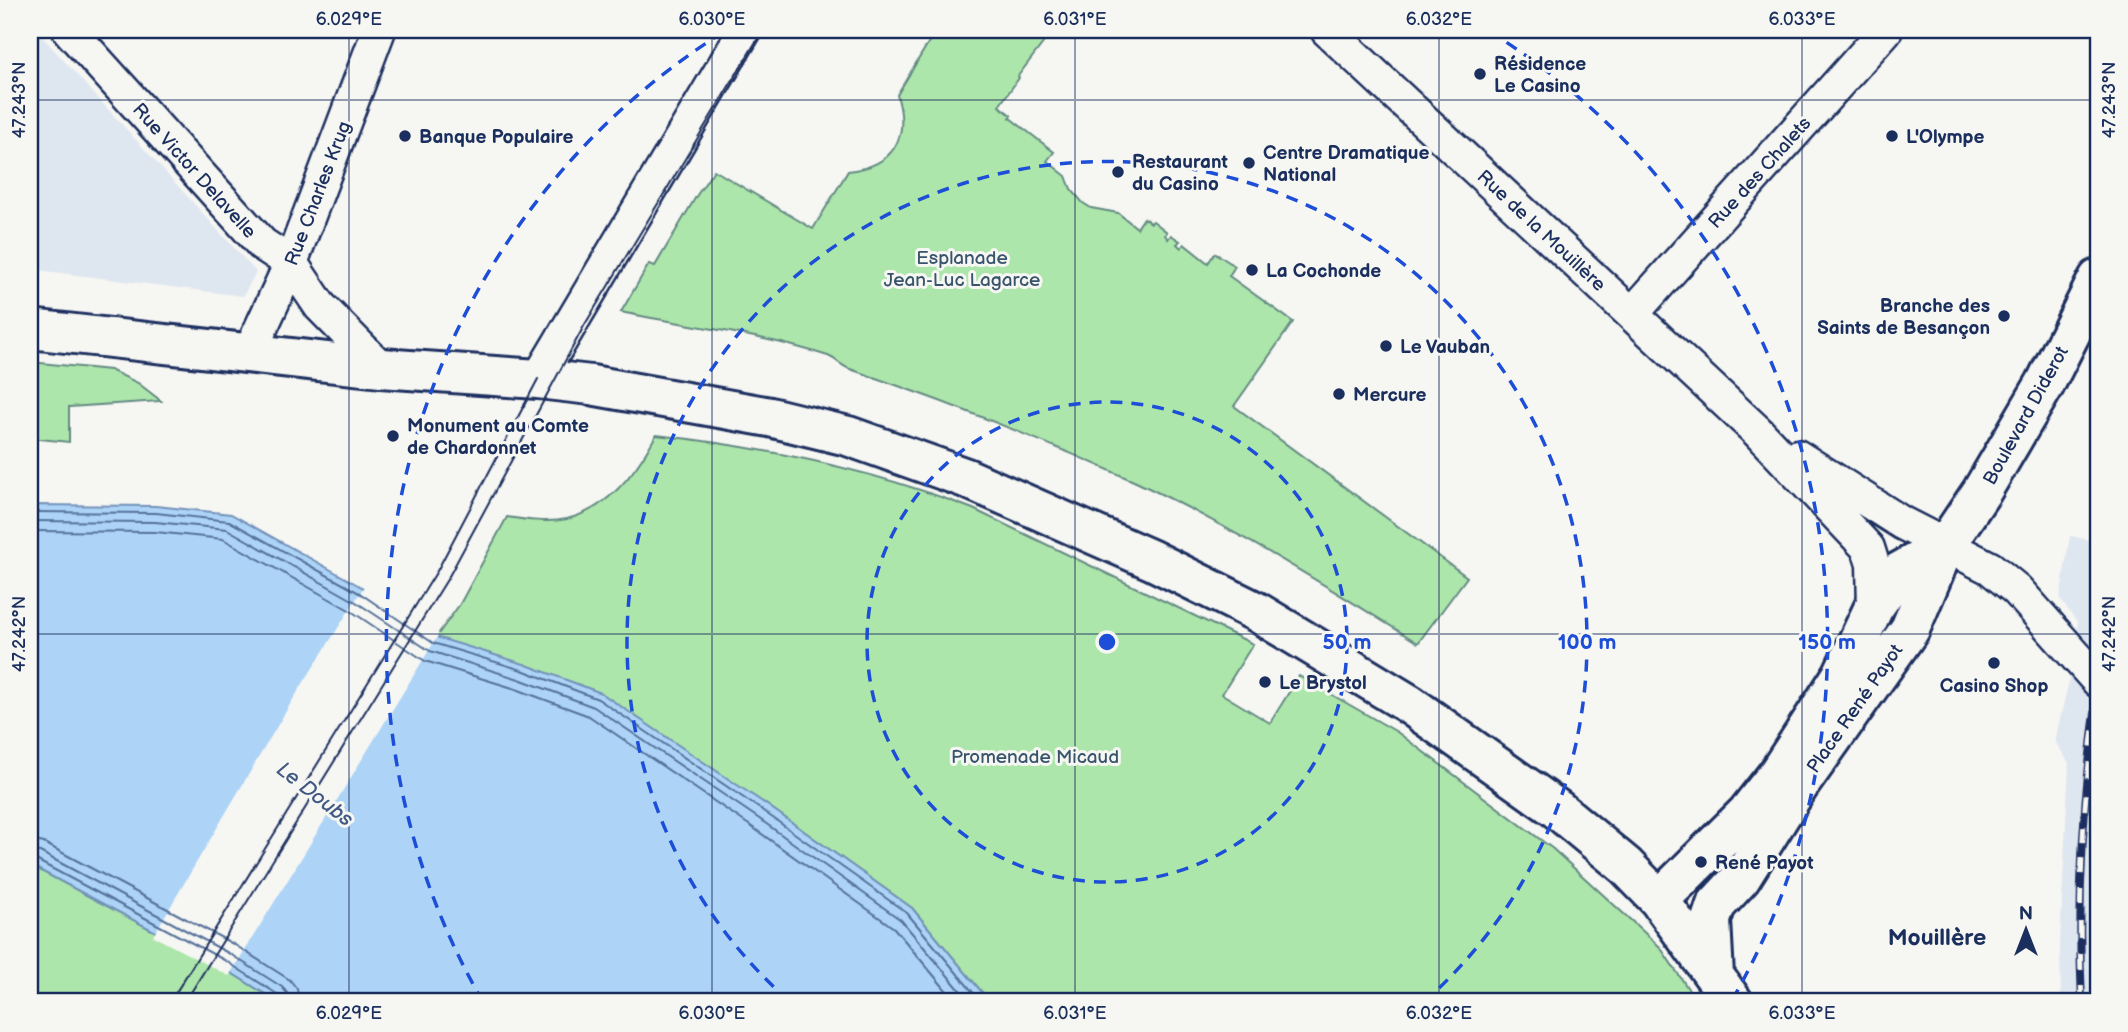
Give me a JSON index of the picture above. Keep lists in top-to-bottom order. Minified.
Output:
{"streets":{"main road":["Boulevard Diderot","Place René Payot"],"street":["Rue Victor Delavelle","Rue des Chalets","Rue Charles Krug","Rue de la Mouillère"]},"crossings":[["Rue Victor Delavelle","Rue Charles Krug"],["Rue des Chalets","Rue de la Mouillère"],["Rue de la Mouillère","Boulevard Diderot"],["Rue de la Mouillère","Place René Payot"],["Boulevard Diderot","Place René Payot"]],"districts":["Mouillère"],"water":["Le Doubs"],"parks":["Esplanade Jean-Luc Lagarce","Promenade Micaud"],"places":["Résidence Le Casino","Banque Populaire","L'Olympe","Centre Dramatique National","Restaurant du Casino","La Cochonde","Branche des Saints de Besançon","Le Vauban","Mercure","Monument au Comte de Chardonnet","Casino Shop","Le Brystol","René Payot"],"north":"top","coordinates":["6.029°E","6.030°E","6.031°E","6.032°E","6.033°E","47.243°N","47.242°N"],"rings":["50 m","100 m","150 m"]}
